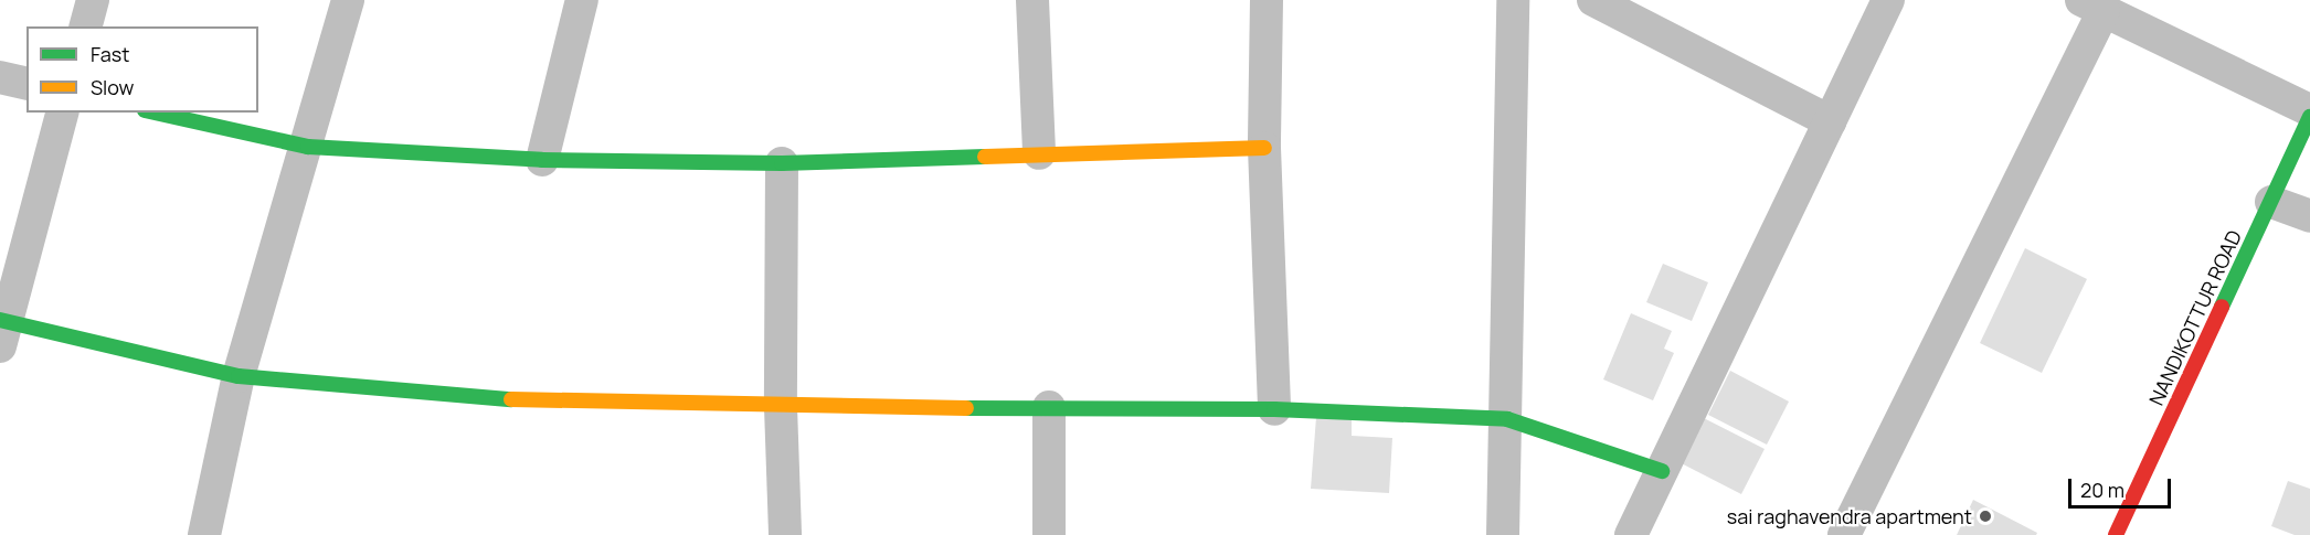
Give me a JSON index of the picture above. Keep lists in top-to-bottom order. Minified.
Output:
{"streets":{"street":["NANDIKOTTUR ROAD"]},"places":["sai raghavendra apartment"],"legend":["Fast","Slow"],"scale_bar":"20 m"}
